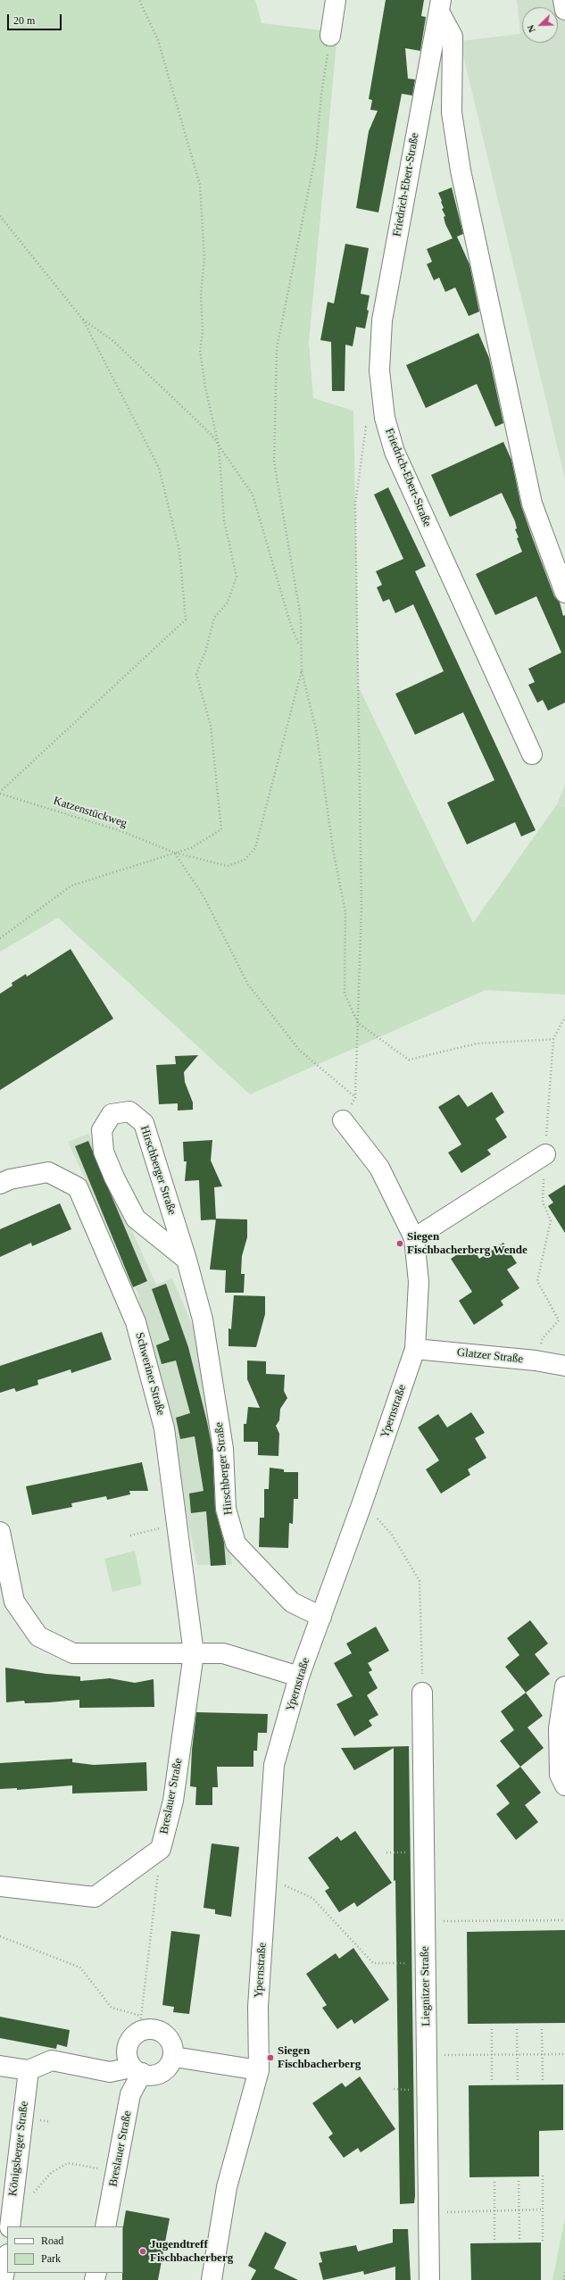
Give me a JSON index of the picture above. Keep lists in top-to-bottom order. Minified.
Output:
{"streets":{"street":["Friedrich-Ebert-Straße","Hirschberger Straße","Glatzer Straße","Schweriner Straße","Ypernstraße","Breslauer Straße","Liegnitzer Straße","Königsberger Straße"],"path":["Katzenstückweg"]},"crossings":[["Hirschberger Straße","Ypernstraße"],["Glatzer Straße","Ypernstraße"],["Schweriner Straße","Breslauer Straße"]],"places":["Siegen Fischbacherberg Wende","Siegen Fischbacherberg","Jugendtreff Fischbacherberg"],"legend":["Road","Park"],"scale_bar":"20 m","north":"bottom left"}
